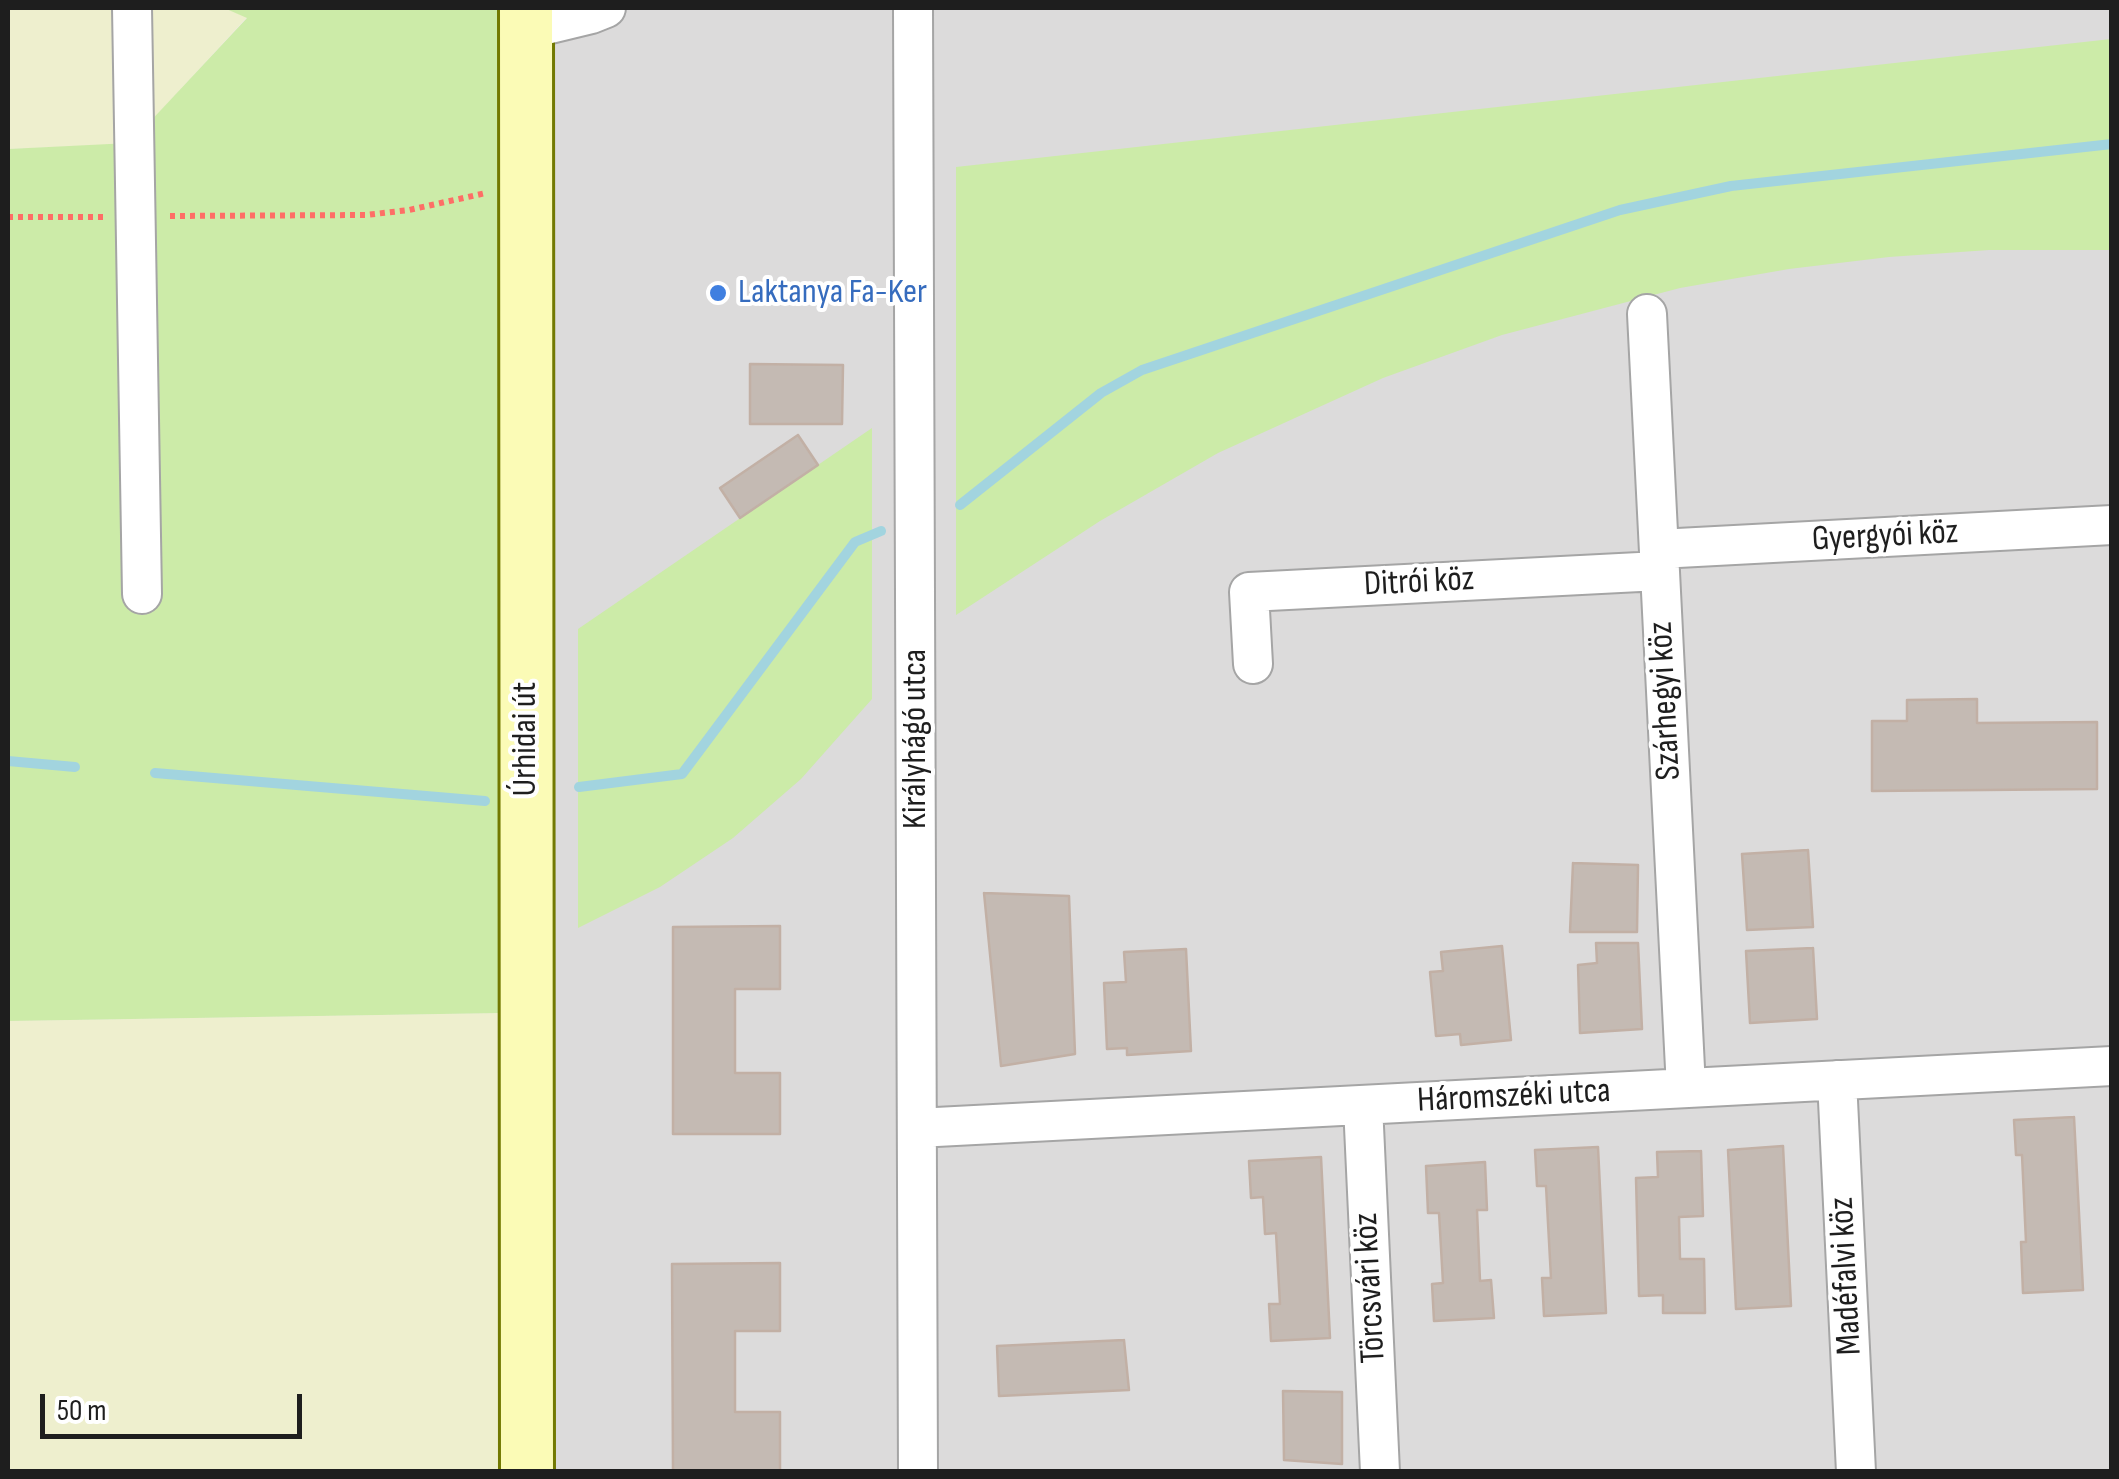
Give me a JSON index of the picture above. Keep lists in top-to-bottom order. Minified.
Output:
{"streets":{"main road":["Úrhidai út"],"street":["Gyergyói köz","Ditrói köz","Szárhegyi köz","Királyhágó utca","Háromszéki utca","Madéfalvi köz","Törcsvári köz"]},"crossings":[["Gyergyói köz","Ditrói köz"],["Gyergyói köz","Szárhegyi köz"],["Ditrói köz","Szárhegyi köz"],["Szárhegyi köz","Háromszéki utca"],["Királyhágó utca","Háromszéki utca"],["Háromszéki utca","Madéfalvi köz"],["Háromszéki utca","Törcsvári köz"]],"places":["Laktanya Fa-Ker"],"scale_bar":"50 m"}
